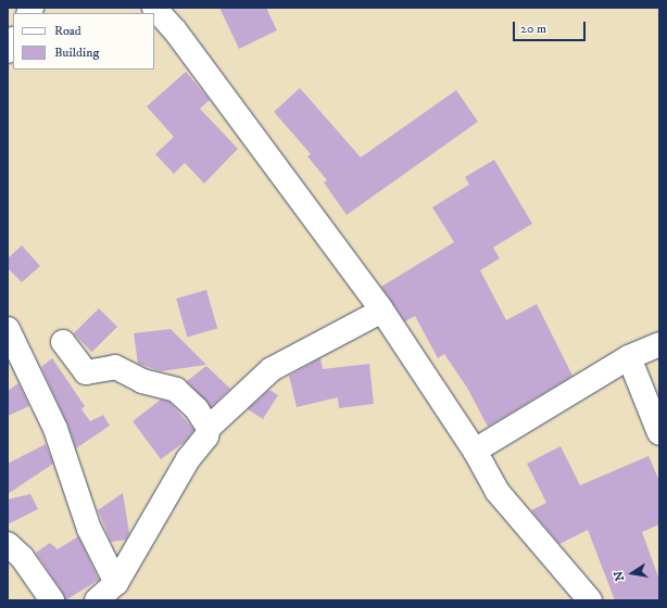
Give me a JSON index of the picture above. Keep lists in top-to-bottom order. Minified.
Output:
{"legend":["Road","Building"],"scale_bar":"20 m","north":"left"}
